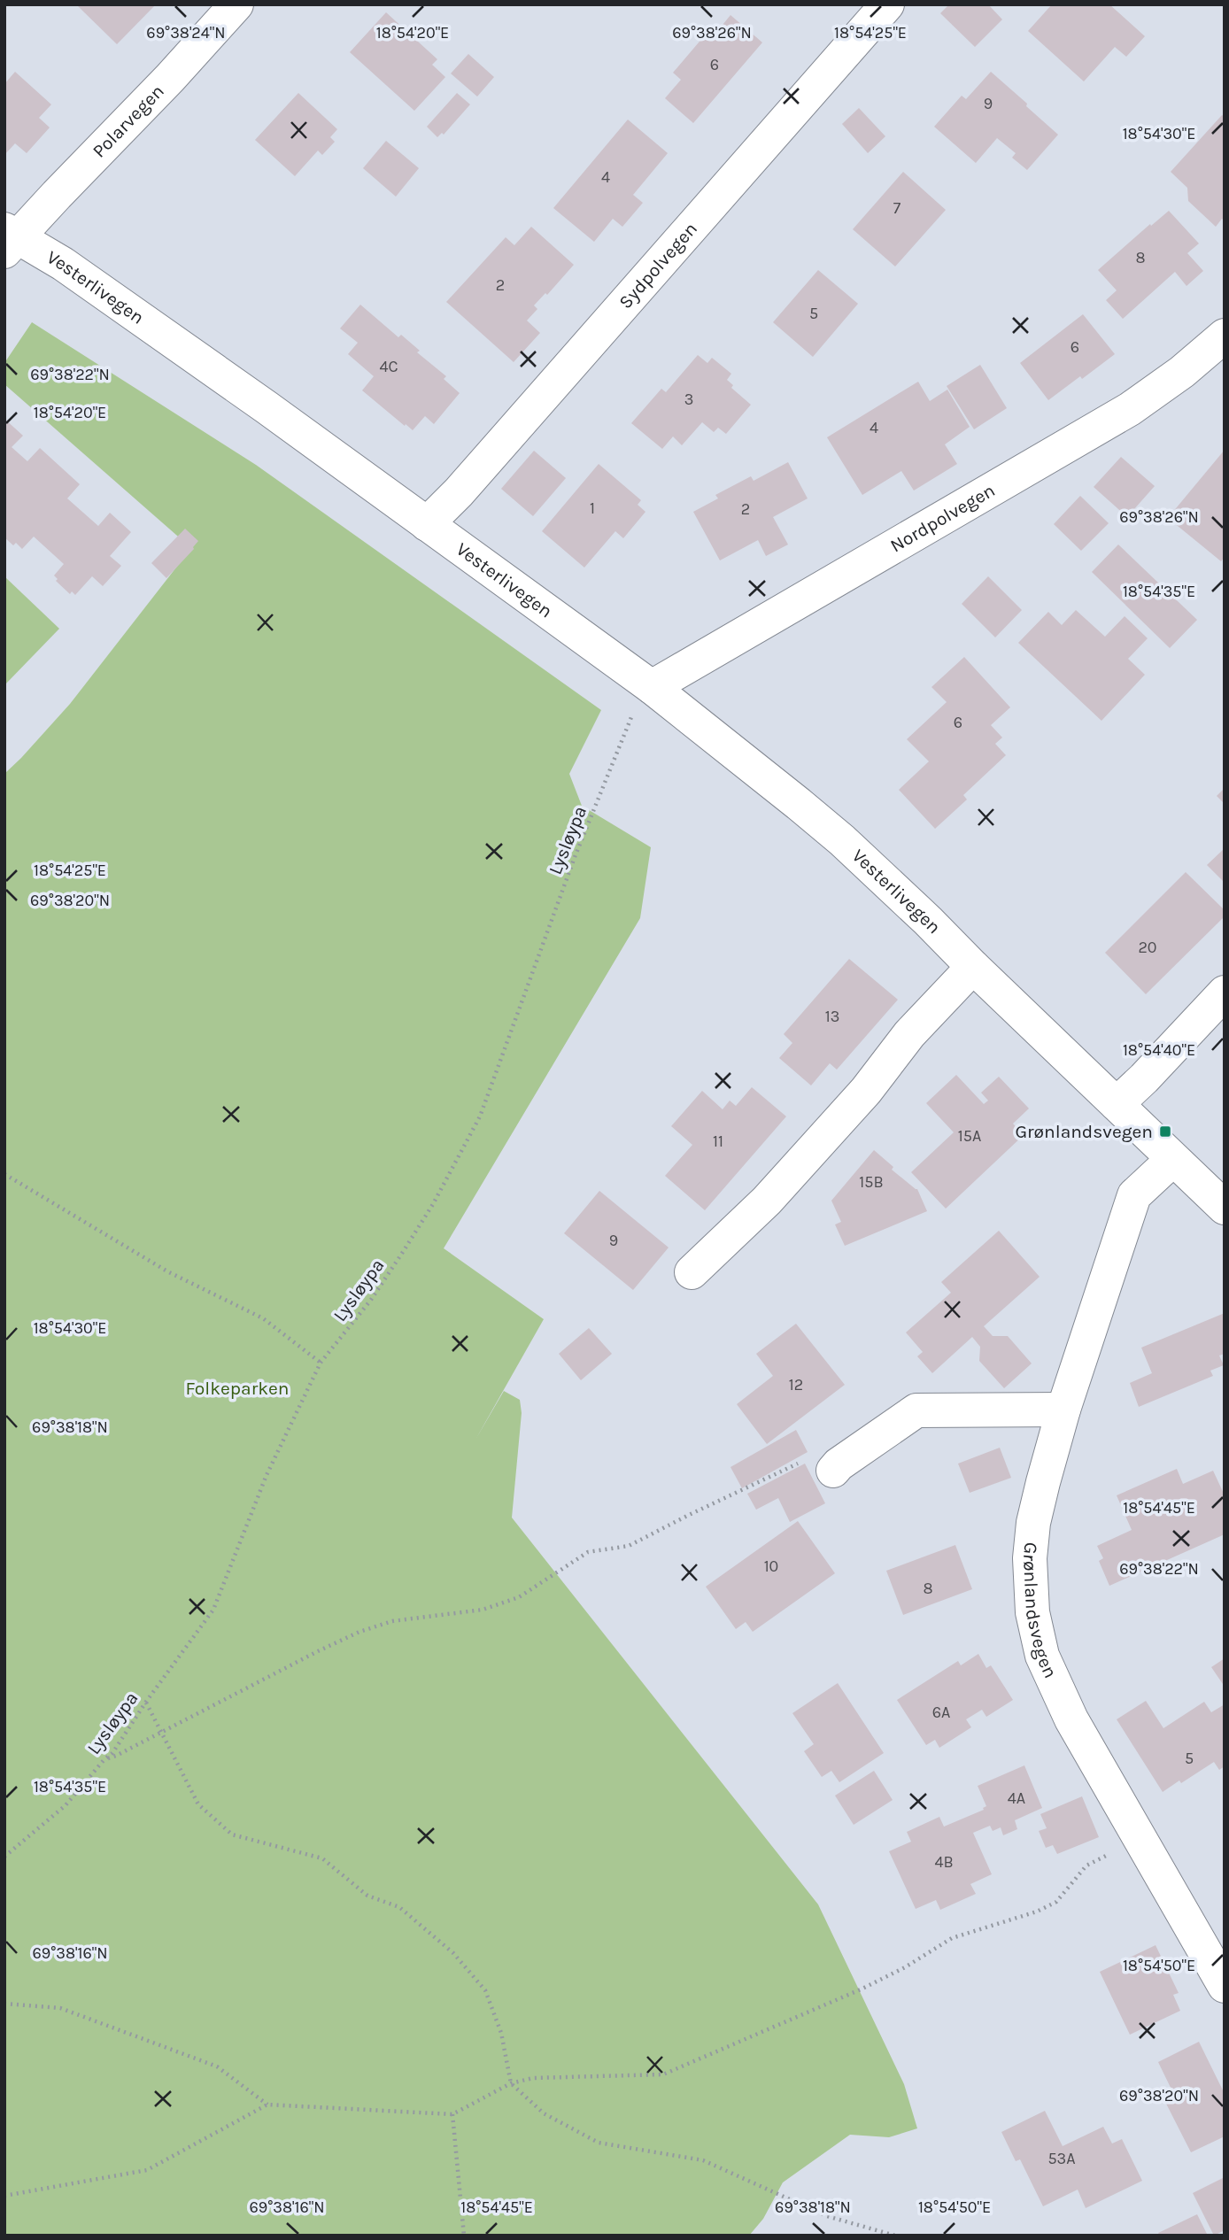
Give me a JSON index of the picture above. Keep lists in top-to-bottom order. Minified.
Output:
{"streets":{"street":["Polarvegen","Sydpolvegen","Vesterlivegen","Nordpolvegen","Grønlandsvegen"],"path":["Lysløypa"]},"crossings":[["Polarvegen","Vesterlivegen"],["Sydpolvegen","Vesterlivegen"],["Vesterlivegen","Nordpolvegen"],["Vesterlivegen","Lysløypa"],["Vesterlivegen","Grønlandsvegen"],["Nordpolvegen","Lysløypa"]],"parks":["Folkeparken"],"places":{"transit":["Grønlandsvegen"]},"house_numbers":["6","9","4","7","8","2","5","6","4C","3","4","1","2","6","20","13","15A","11","15B","9","12","10","8","6A","5","4A","4B","53A"],"coordinates":["69°38'24\"N","18°54'20\"E","69°38'26\"N","18°54'25\"E","18°54'30\"E","69°38'22\"N","18°54'35\"E","69°38'20\"N","18°54'40\"E","69°38'18\"N","18°54'45\"E","69°38'16\"N","18°54'50\"E"]}
